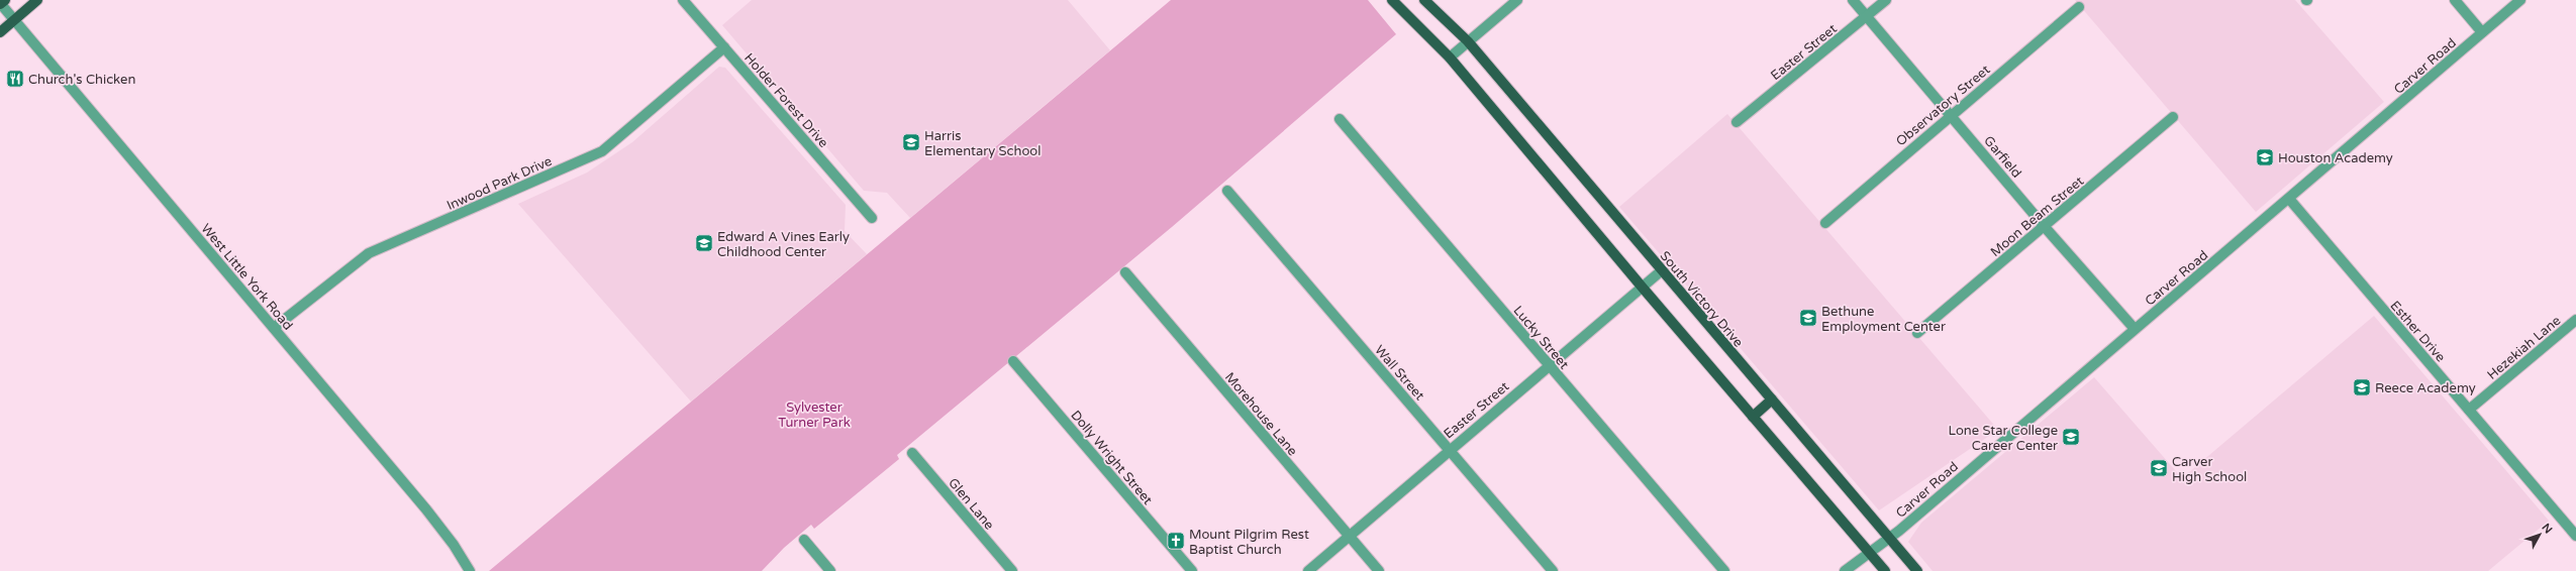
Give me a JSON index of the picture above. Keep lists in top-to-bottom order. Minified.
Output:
{"streets":{"main road":["South Victory Drive"],"street":["Easter Street","Carver Road","Holder Forest Drive","Observatory Street","Garfield","Inwood Park Drive","Moon Beam Street","West Little York Road","Esther Drive","Lucky Street","Hezekiah Lane","Wall Street","Morehouse Lane","Dolly Wright Street","Glen Lane"]},"crossings":[["Easter Street","Garfield"],["Easter Street","South Victory Drive"],["Easter Street","Lucky Street"],["Easter Street","Wall Street"],["Easter Street","Morehouse Lane"],["Carver Road","Garfield"],["Carver Road","South Victory Drive"],["Carver Road","Esther Drive"],["Holder Forest Drive","Inwood Park Drive"],["Observatory Street","Garfield"],["Garfield","Moon Beam Street"],["Inwood Park Drive","West Little York Road"],["Esther Drive","Hezekiah Lane"]],"parks":["Sylvester Turner Park"],"places":{"restaurant":["Church's Chicken"],"school or university":["Harris Elementary School","Houston Academy","Edward A Vines Early Childhood Center","Bethune Employment Center","Reece Academy","Lone Star College Career Center","Carver High School"],"church":["Mount Pilgrim Rest Baptist Church"]},"north":"top right"}
